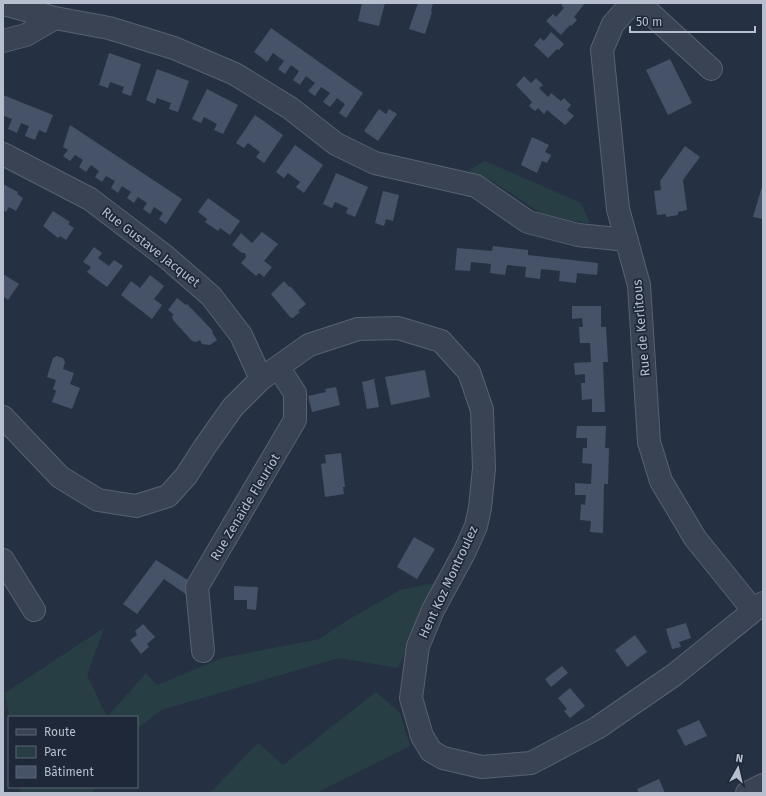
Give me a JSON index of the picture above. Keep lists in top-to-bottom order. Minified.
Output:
{"streets":{"street":["Rue Gustave Jacquet","Rue de Kerlitous","Rue Zenaïde Fleuriot","Hent Koz Montroulez"]},"crossings":[["Rue Gustave Jacquet","Rue Zenaïde Fleuriot"],["Rue Gustave Jacquet","Hent Koz Montroulez"],["Rue de Kerlitous","Hent Koz Montroulez"],["Rue Zenaïde Fleuriot","Hent Koz Montroulez"]],"legend":["Route","Parc","Bâtiment"],"scale_bar":"50 m","north":"top"}
